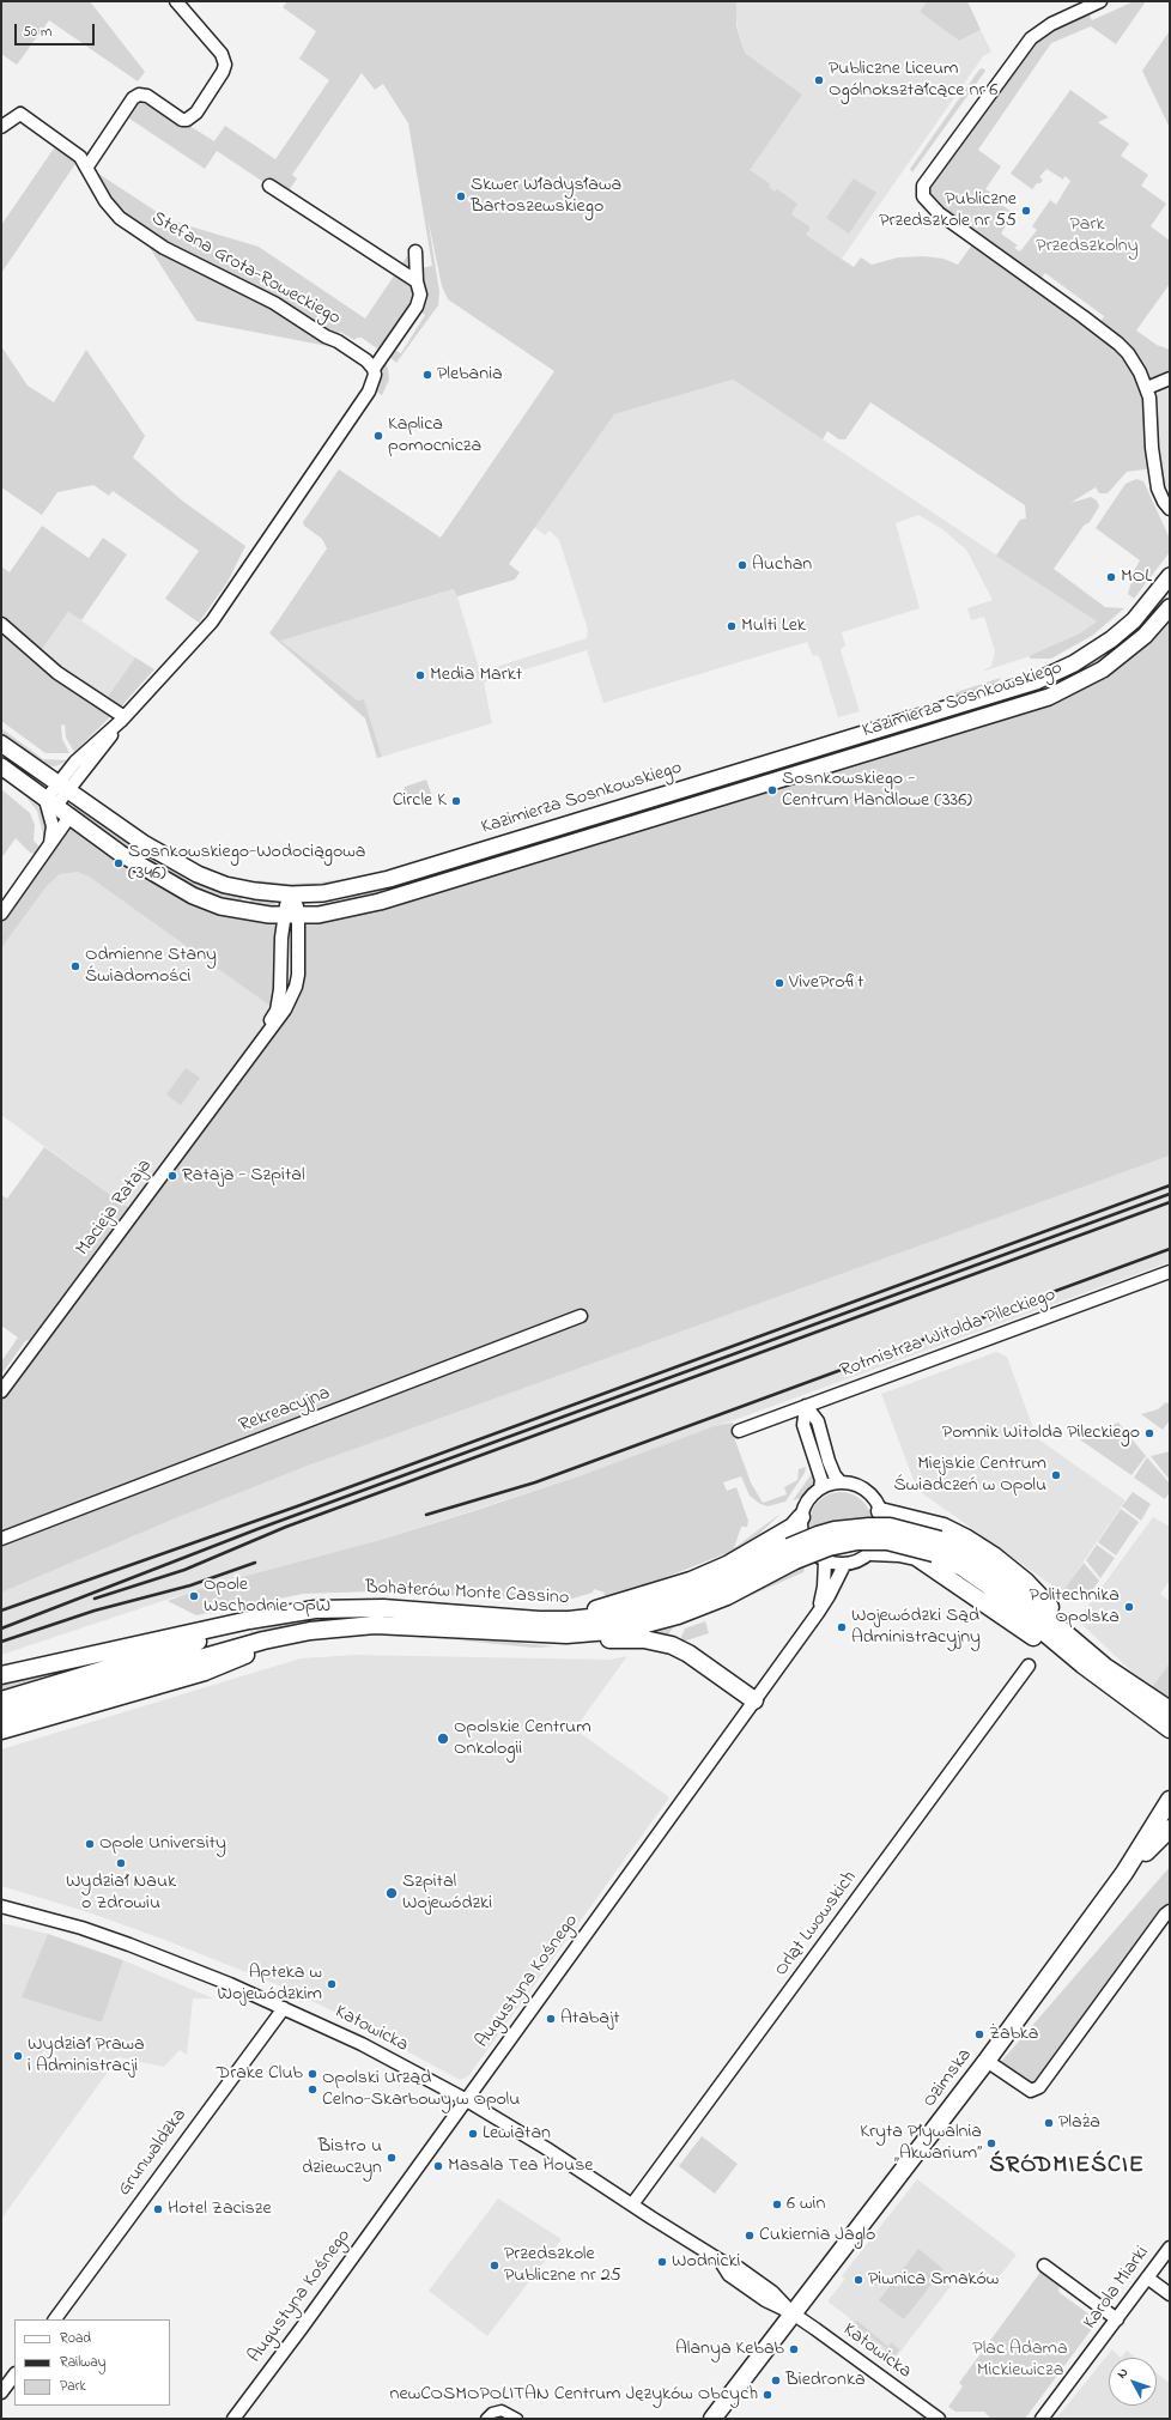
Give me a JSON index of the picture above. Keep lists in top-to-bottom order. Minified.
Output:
{"streets":{"main road":["Bohaterów Monte Cassino","Ozimska"],"street":["Stefana Grota-Roweckiego","Kazimierza Sosnkowskiego","Macieja Rataja","Rotmistrza Witolda Pileckiego","Rekreacyjna","Orląt Lwowskich","Augustyna Kośnego","Katowicka","Grunwaldzka","Karola Miarki"]},"crossings":[["Kazimierza Sosnkowskiego","Macieja Rataja"],["Orląt Lwowskich","Katowicka"],["Augustyna Kośnego","Katowicka"],["Katowicka","Ozimska"],["Katowicka","Grunwaldzka"]],"districts":["ŚRÓDMIEŚCIE"],"parks":["Park Przedszkolny","Plac Adama Mickiewicza"],"places":["Publiczne Liceum Ogólnokształcące nr 6","Skwer Władysława Bartoszewskiego","Publiczne Przedszkole nr 55","Plebania","Kaplica pomocnicza","Auchan","MOL","Multi Lek","Media Markt","Sosnkowskiego - Centrum Handlowe (336)","Circle K","Sosnkowskiego-Wodociągowa (346)","Odmienne Stany Świadomości","ViveProfit","Rataja - Szpital","Pomnik Witolda Pileckiego","Miejskie Centrum Świadczeń w Opolu","Opole Wschodnie OpW","Politechnika Opolska","Wojewódzki Sąd Administracyjny","Opolskie Centrum Onkologii","Opole University","Wydział Nauk o Zdrowiu","Szpital Wojewódzki","Apteka w Wojewódzkim","Atabajt","Żabka","Wydział Prawa i Administracji","Drake Club","Opolski Urząd Celno-Skarbowy w Opolu","Plaża","Lewiatan","Kryta Pływalnia „Akwarium”","Bistro u dziewczyn","Masala Tea House","6 win","Hotel Zacisze","Cukiernia Jaglo","Wodnicki","Przedszkole Publiczne nr 25","Piwnica Smaków","Alanya Kebab","Biedronka","newCOSMOPOLITAN Centrum Języków Obcych"],"legend":["Road","Railway","Park"],"scale_bar":"50 m","north":"top left"}
